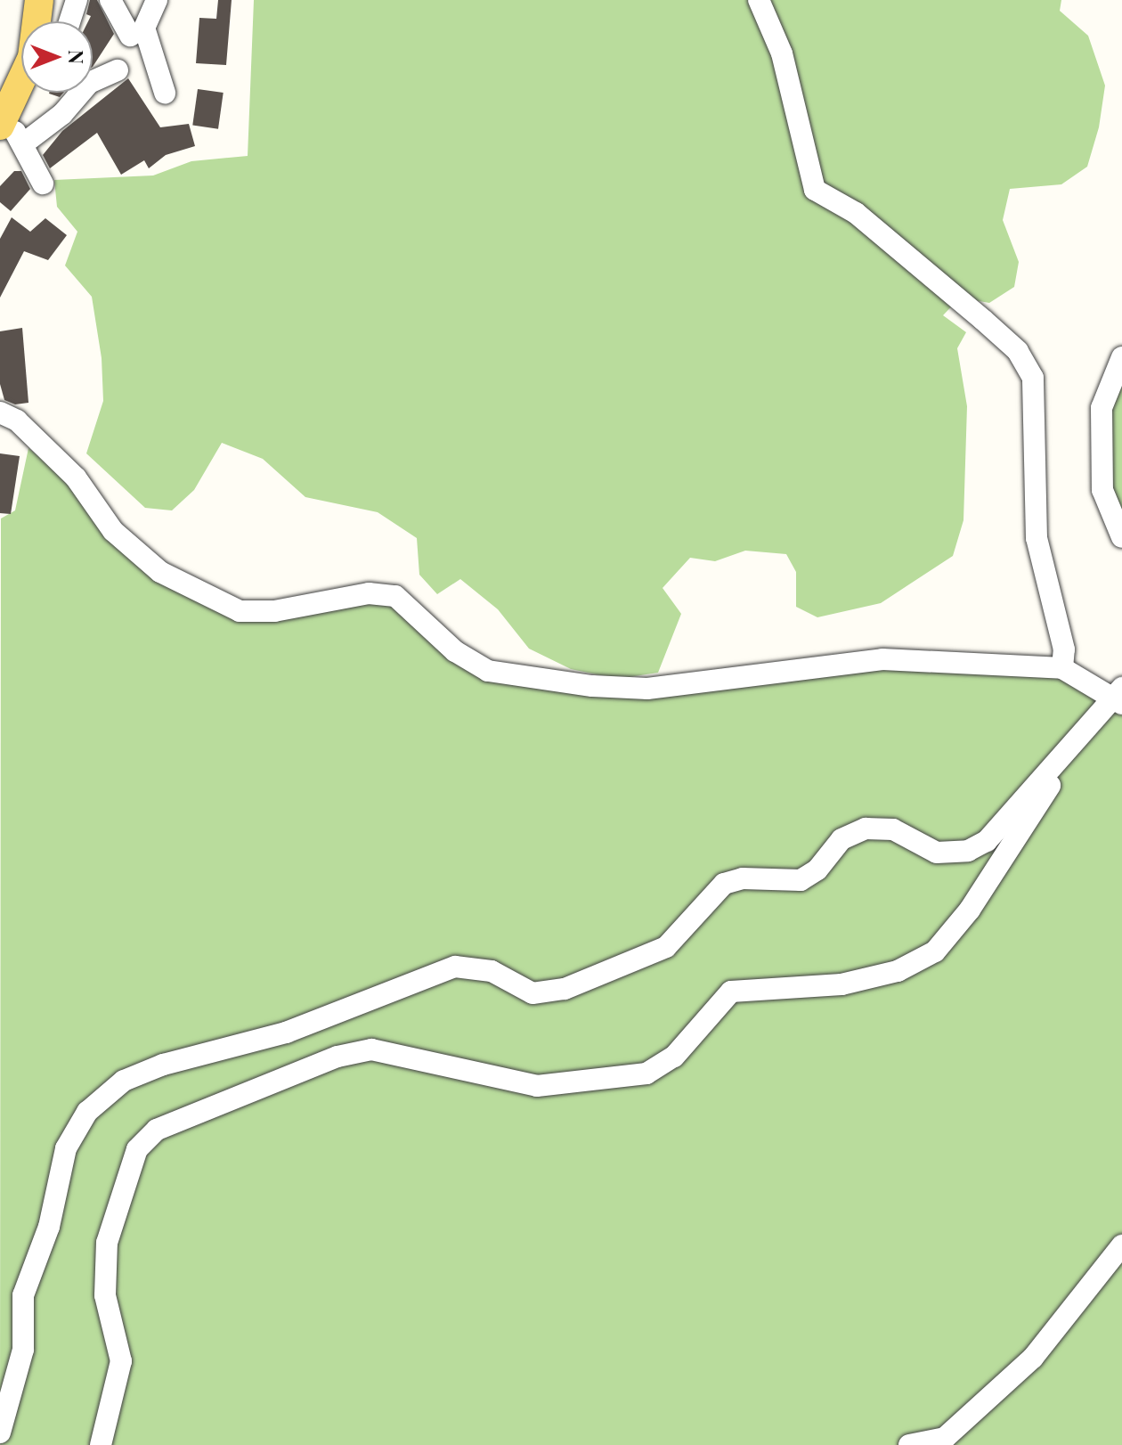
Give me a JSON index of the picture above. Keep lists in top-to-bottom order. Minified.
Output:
{"north":"right"}
